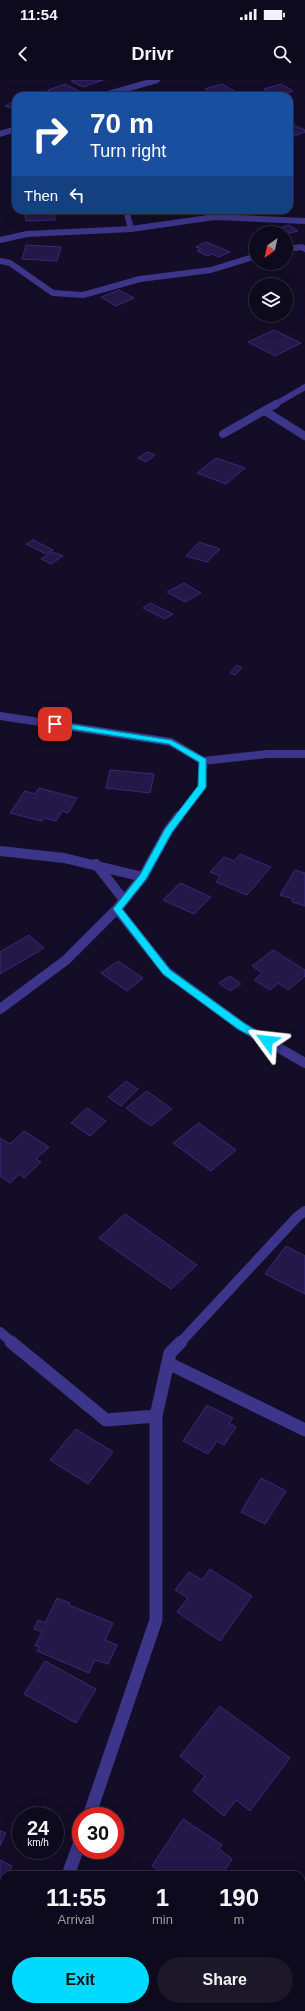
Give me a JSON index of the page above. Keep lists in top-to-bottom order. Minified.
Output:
{"north":"bottom left","page":{"status":"11:54","header":"Drivr","turn":["70 m","Turn right"],"then":"Then","speed":"24 km/h","limit":"30","eta":["11:55","Arrival","1","min","190","m"],"buttons":["Exit","Share"]}}
